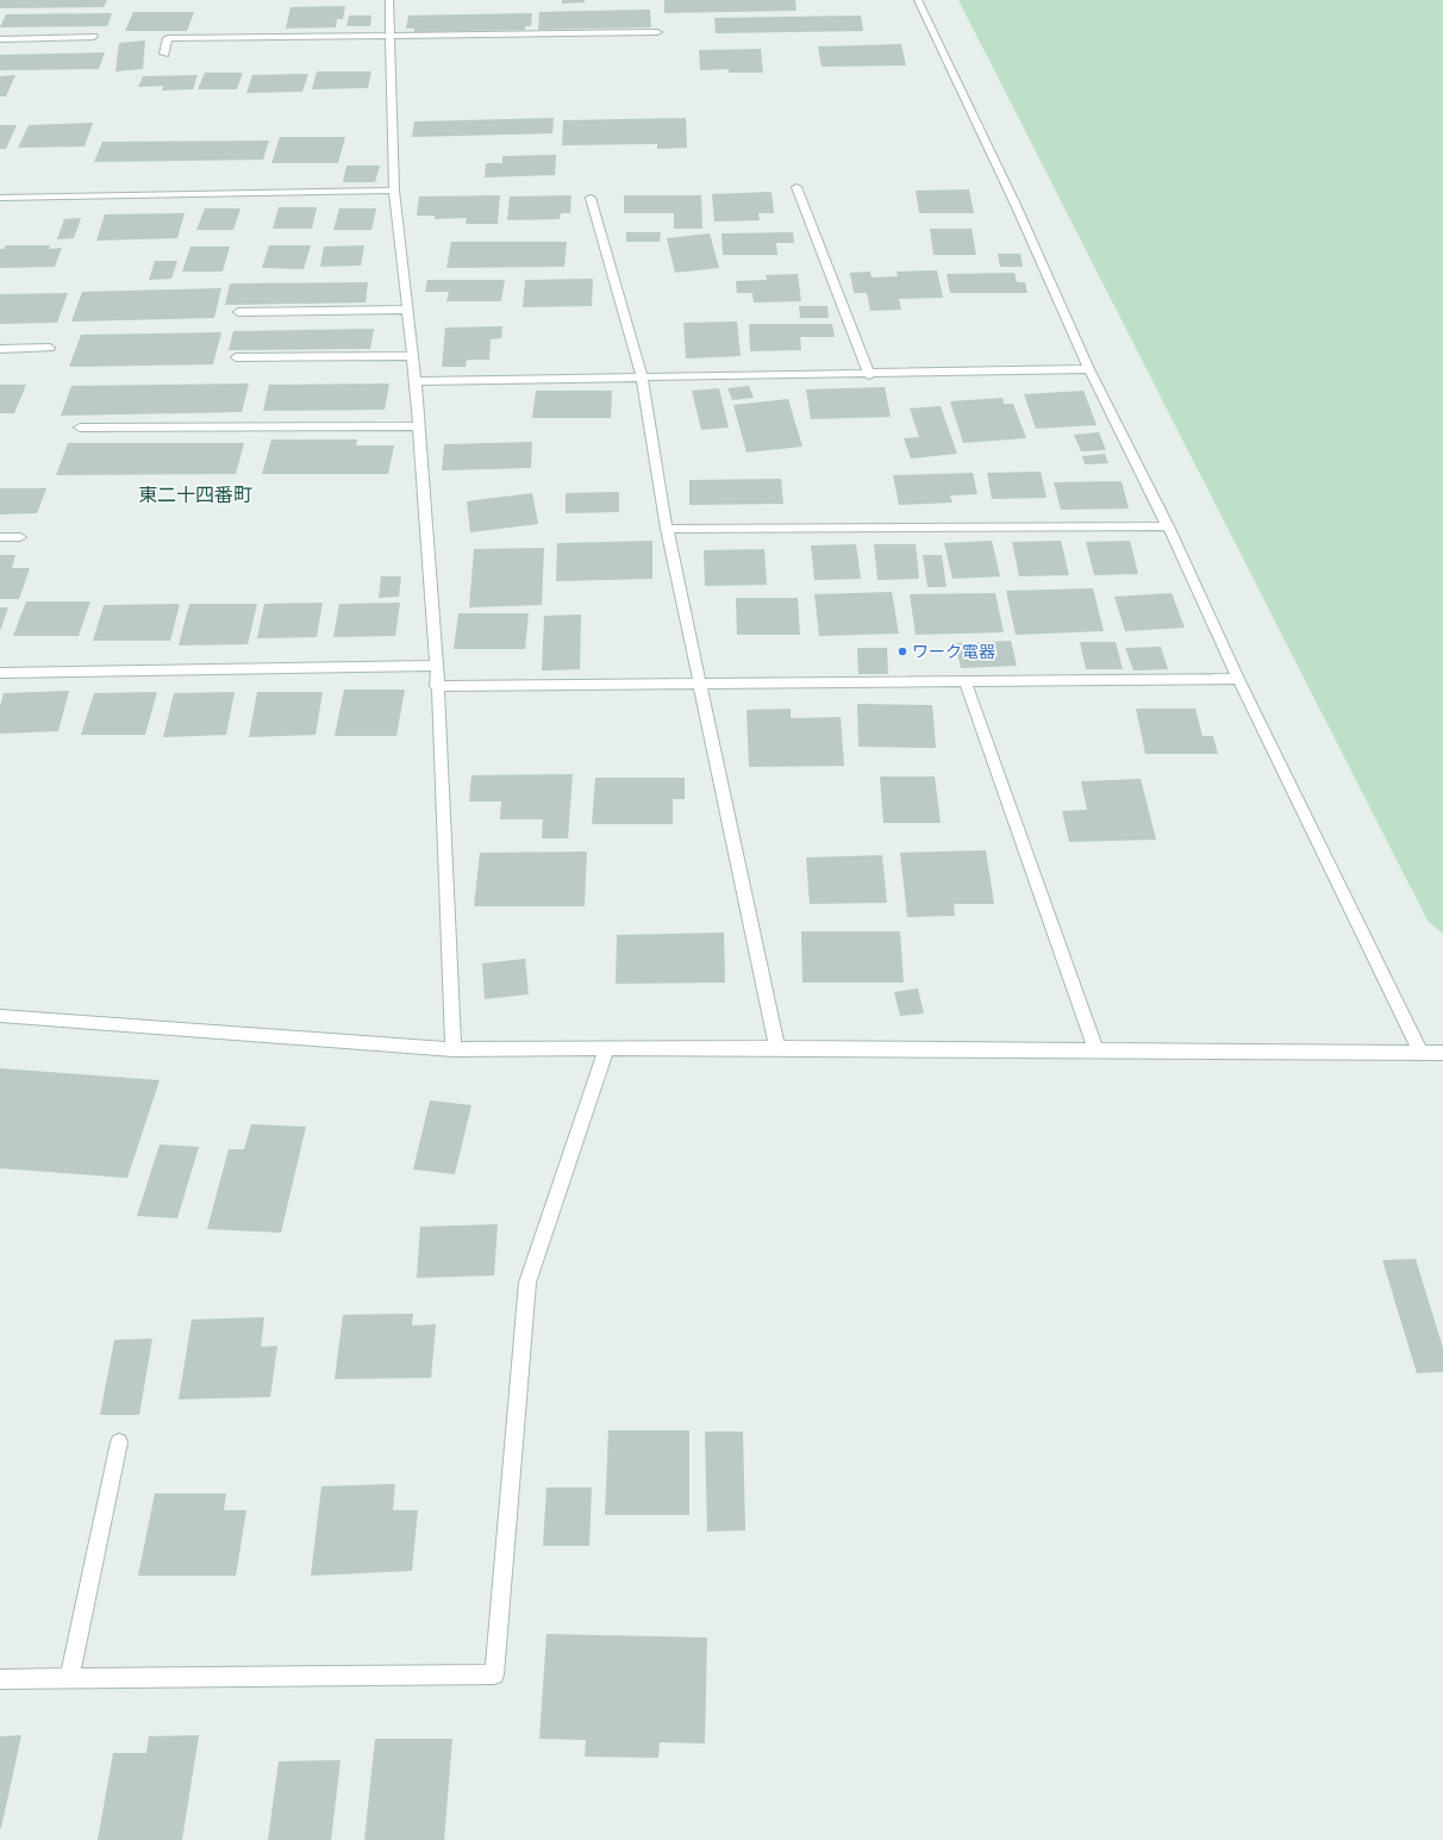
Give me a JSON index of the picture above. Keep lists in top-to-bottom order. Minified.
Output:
{"districts":["東二十四番町"],"places":["ワーク電器"]}
